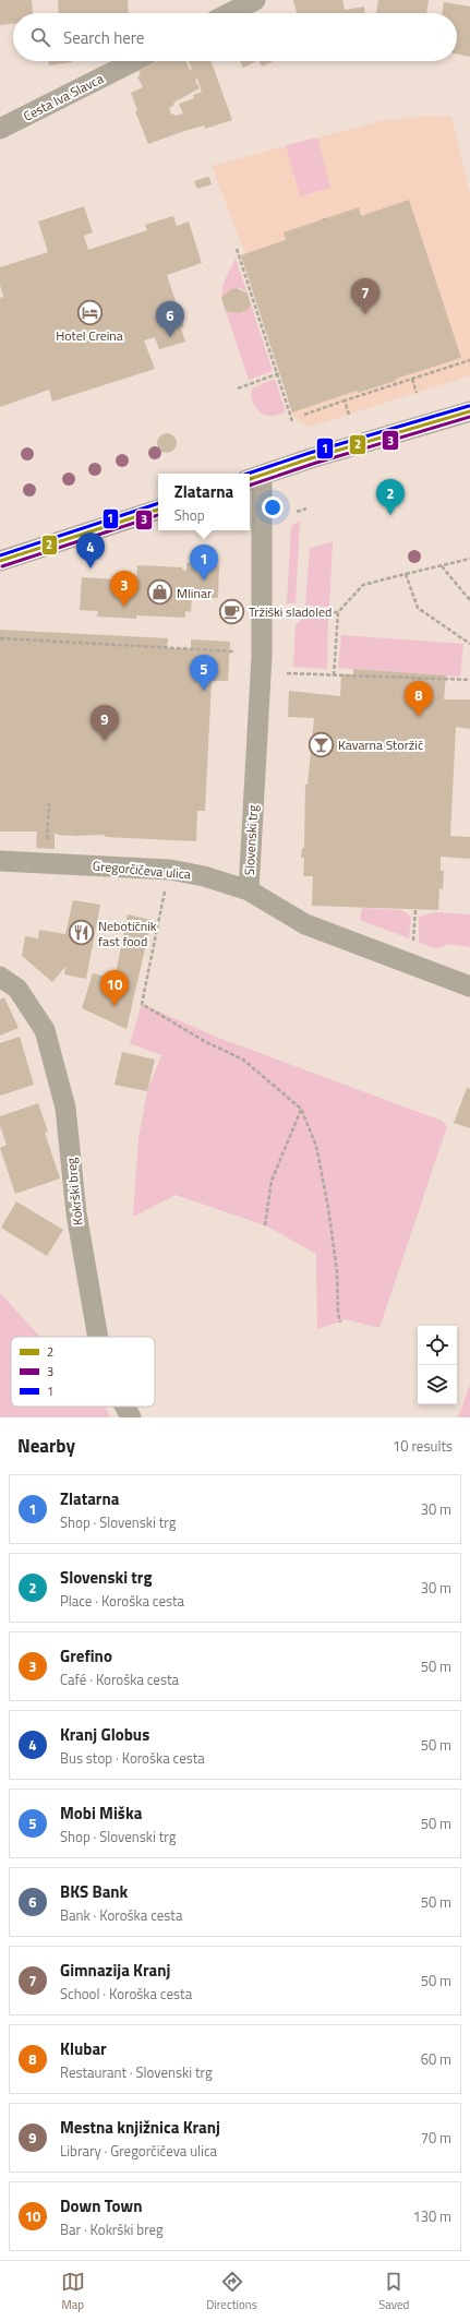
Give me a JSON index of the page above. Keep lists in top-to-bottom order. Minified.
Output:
{"streets":{"street":["Cesta Iva Slavca","Slovenski trg","Gregorčičeva ulica","Kokrški breg"]},"crossings":[["Slovenski trg","Gregorčičeva ulica"]],"places":{"hotel":["Hotel Creina"],"shop":["Mlinar"],"cafe":["Tržiški sladoled"],"bar":["Kavarna Storžič"],"restaurant":["Nebotičnik fast food"]},"lines":["transit line 1","transit line 2","transit line 3"],"legend":["2","3","1"],"page":{"search":"Search here","pins":["7","6","2","4","1","3","5","8","9","10"],"popup":["Zlatarna","Shop"],"heading":["Nearby","10 results"],"list":[{"mark":"1","name":"Zlatarna","note":"Shop · Slovenski trg","value":"30 m"},{"mark":"2","name":"Slovenski trg","note":"Place · Koroška cesta","value":"30 m"},{"mark":"3","name":"Grefino","note":"Café · Koroška cesta","value":"50 m"},{"mark":"4","name":"Kranj Globus","note":"Bus stop · Koroška cesta","value":"50 m"},{"mark":"5","name":"Mobi Miška","note":"Shop · Slovenski trg","value":"50 m"},{"mark":"6","name":"BKS Bank","note":"Bank · Koroška cesta","value":"50 m"},{"mark":"7","name":"Gimnazija Kranj","note":"School · Koroška cesta","value":"50 m"},{"mark":"8","name":"Klubar","note":"Restaurant · Slovenski trg","value":"60 m"},{"mark":"9","name":"Mestna knjižnica Kranj","note":"Library · Gregorčičeva ulica","value":"70 m"},{"mark":"10","name":"Down Town","note":"Bar · Kokrški breg","value":"130 m"}],"nav":["Map","Directions","Saved"]}}
